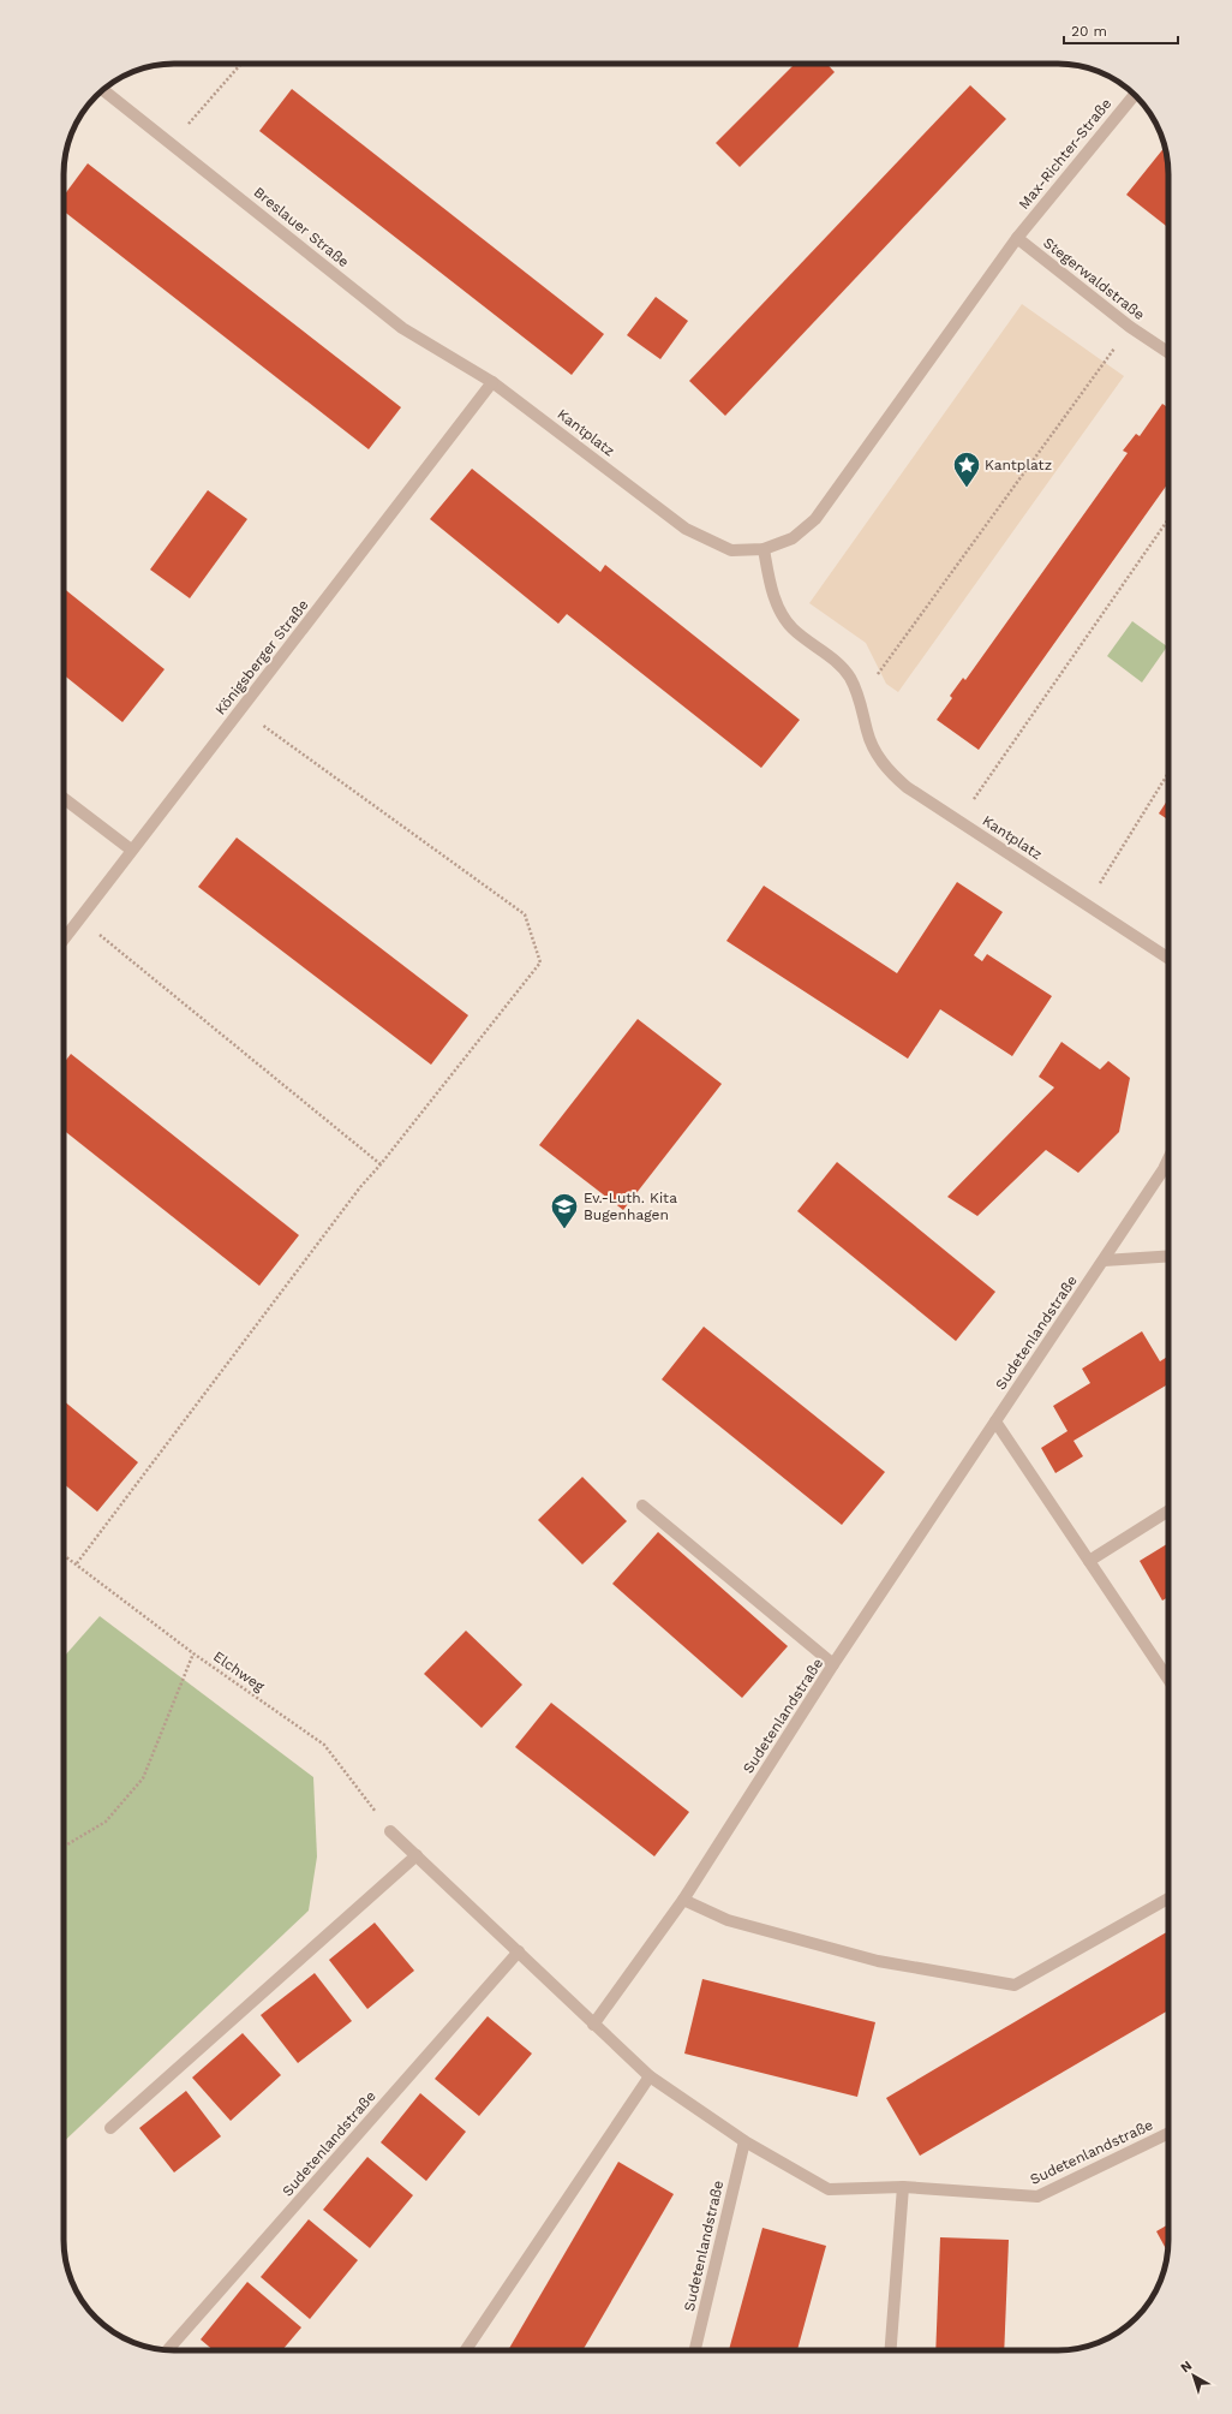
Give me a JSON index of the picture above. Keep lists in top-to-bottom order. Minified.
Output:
{"streets":{"street":["Max-Richter-Straße","Breslauer Straße","Stegerwaldstraße","Kantplatz","Königsberger Straße","Sudetenlandstraße"],"path":["Elchweg"]},"crossings":[["Max-Richter-Straße","Stegerwaldstraße"],["Max-Richter-Straße","Kantplatz"],["Breslauer Straße","Kantplatz"],["Breslauer Straße","Königsberger Straße"],["Stegerwaldstraße","Kantplatz"],["Kantplatz","Königsberger Straße"],["Sudetenlandstraße","Elchweg"]],"places":{"place":["Kantplatz"],"school or university":["Ev.-Luth. Kita Bugenhagen"]},"scale_bar":"20 m","north":"top left"}
